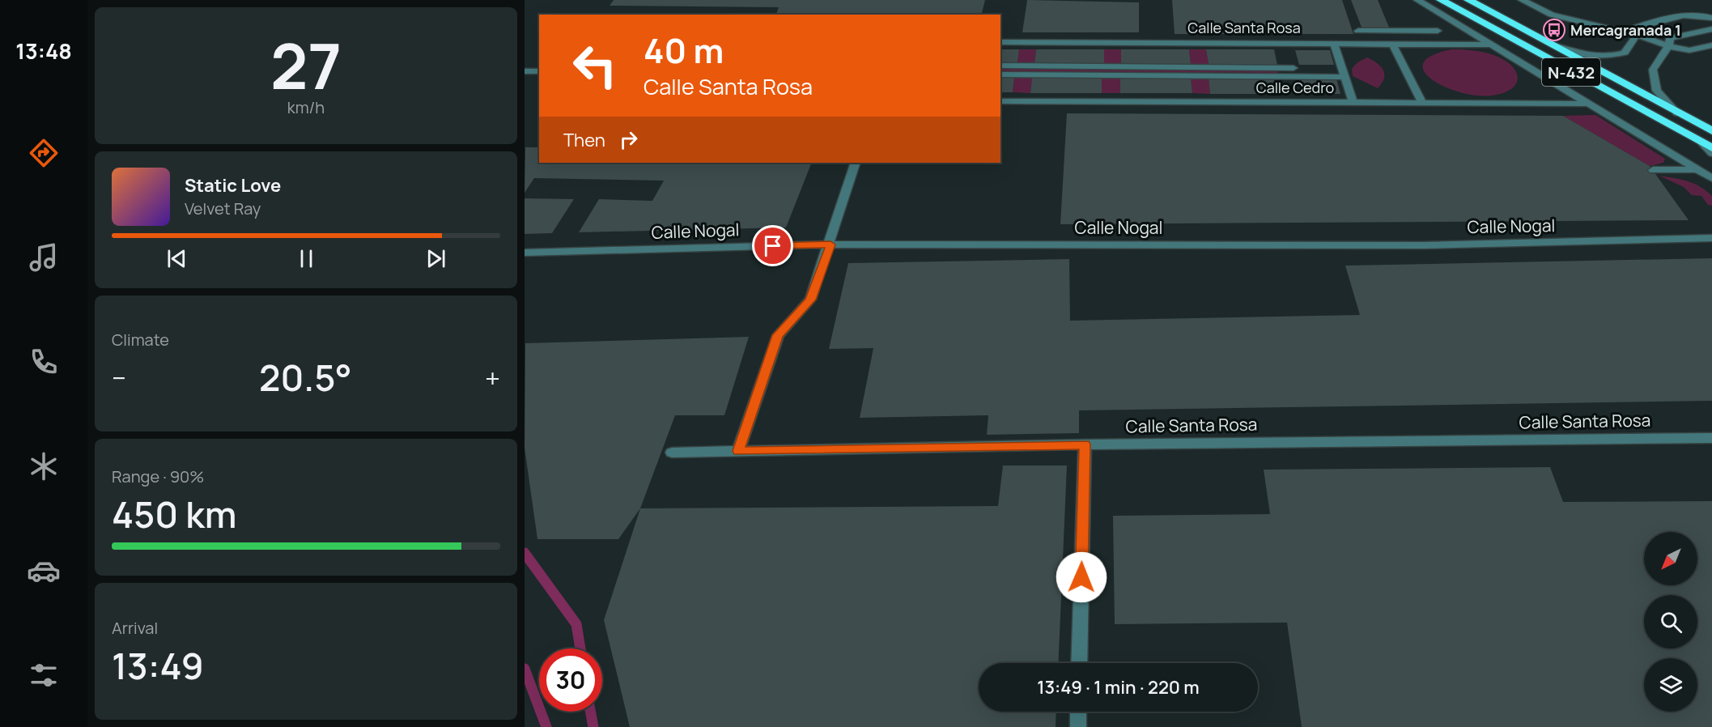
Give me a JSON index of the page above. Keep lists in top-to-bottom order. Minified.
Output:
{"streets":{"highway":["N-432"],"street":["Calle Santa Rosa","Calle Cedro","Calle Nogal"]},"places":{"bus stop":["Mercagranada 1"]},"north":"bottom left","page":{"tabs":"13:48","tile":[["27","km/h"],"Climate",["Range · 90%","450 km"],["Arrival","13:49"]],"turn":["40 m","Calle Santa Rosa"],"then":"Then","song":["Static Love","Velvet Ray"],"heat":["−","20.5°","+"],"limit":"30","trip":"13:49 · 1 min · 220 m"}}
